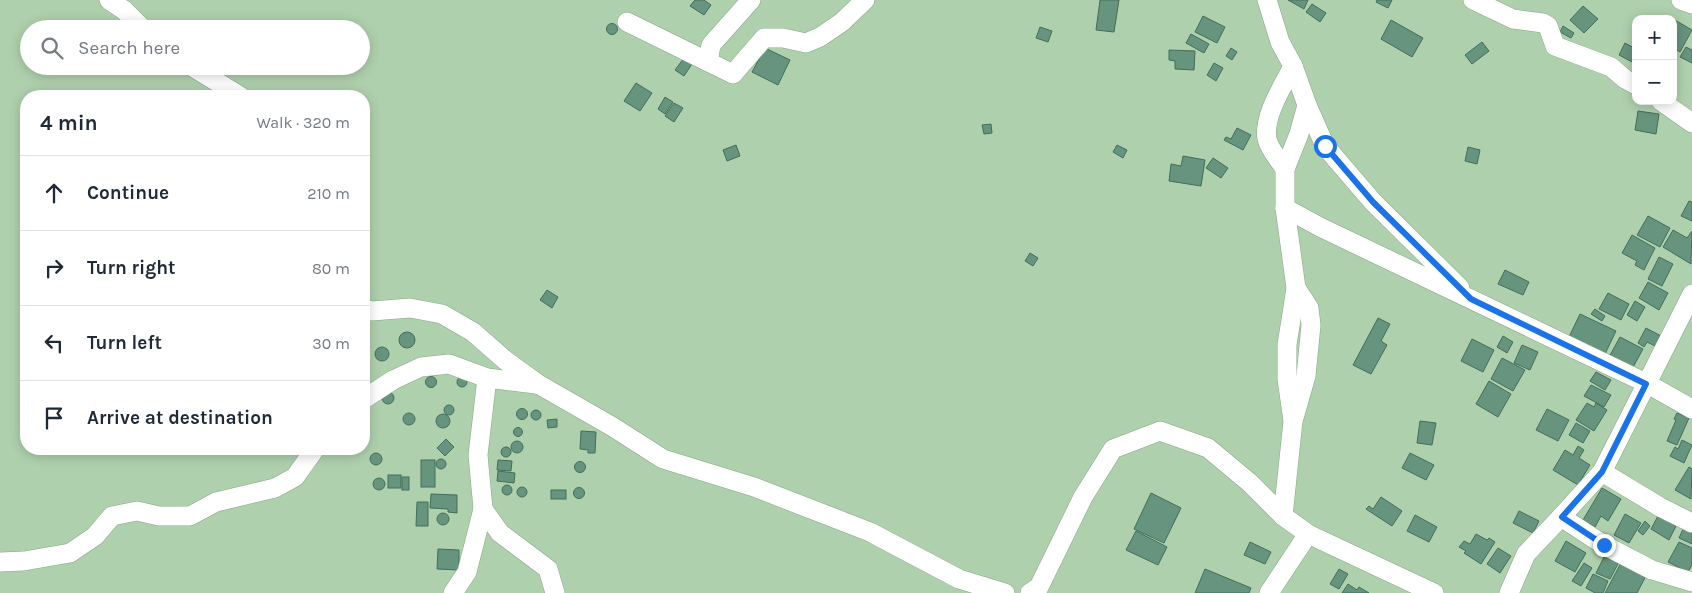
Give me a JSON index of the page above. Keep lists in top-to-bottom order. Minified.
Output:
{"page":{"map_buttons":["+","−"],"search":"Search here","heading":["4 min","Walk · 320 m"],"list":[["Continue","210 m"],["Turn right","80 m"],["Turn left","30 m"],"Arrive at destination"]}}
